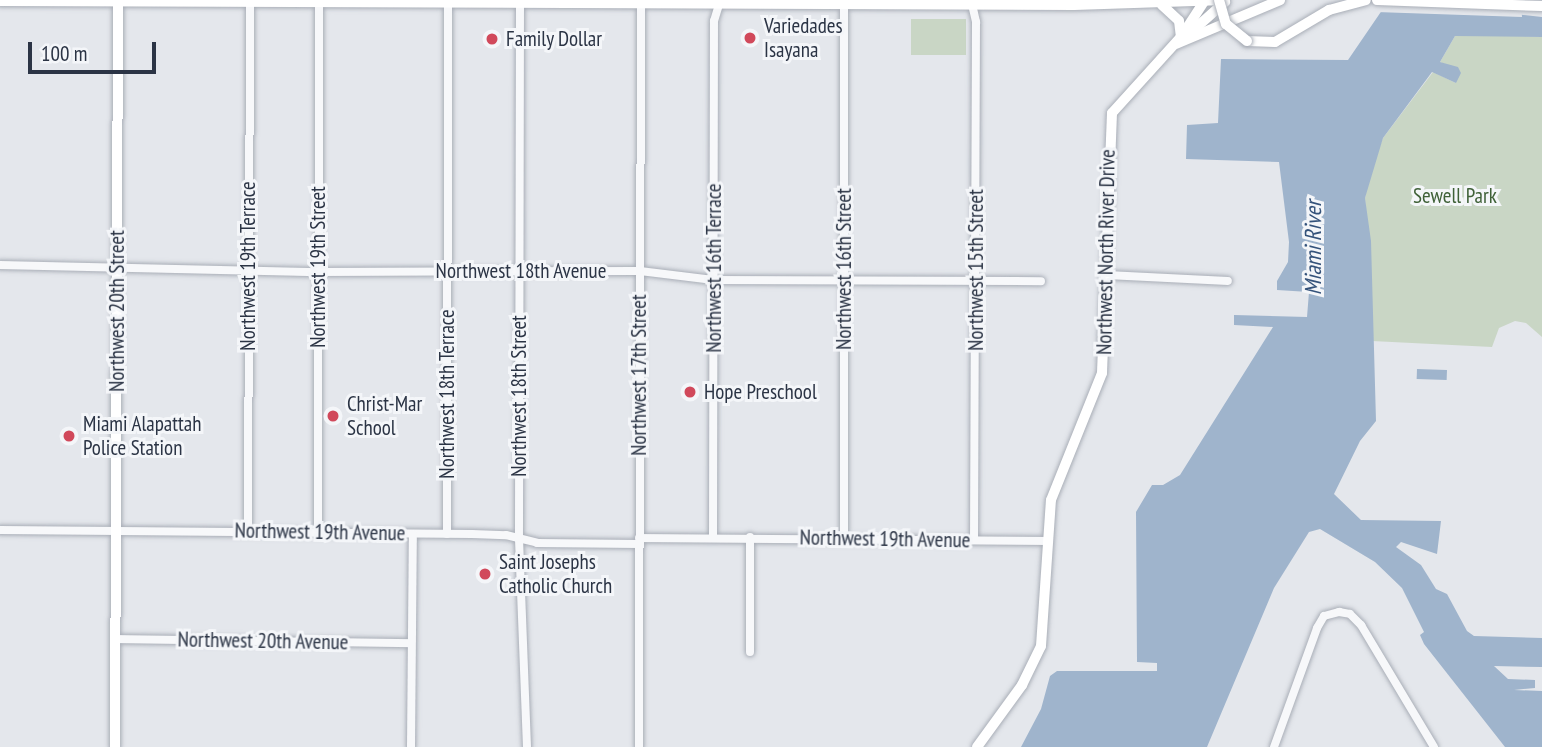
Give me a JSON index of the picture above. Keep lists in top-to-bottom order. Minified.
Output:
{"streets":{"main road":["Northwest North River Drive","Northwest 20th Street"],"street":["Northwest 19th Terrace","Northwest 19th Street","Northwest 16th Terrace","Northwest 16th Street","Northwest 15th Street","Northwest 18th Avenue","Northwest 17th Street","Northwest 18th Terrace","Northwest 18th Street","Northwest 19th Avenue","Northwest 20th Avenue"]},"crossings":[["Northwest North River Drive","Northwest 19th Avenue"],["Northwest 19th Terrace","Northwest 18th Avenue"],["Northwest 19th Terrace","Northwest 19th Avenue"],["Northwest 19th Street","Northwest 18th Avenue"],["Northwest 19th Street","Northwest 19th Avenue"],["Northwest 16th Terrace","Northwest 18th Avenue"],["Northwest 16th Terrace","Northwest 19th Avenue"],["Northwest 16th Street","Northwest 18th Avenue"],["Northwest 16th Street","Northwest 19th Avenue"],["Northwest 15th Street","Northwest 18th Avenue"],["Northwest 15th Street","Northwest 19th Avenue"],["Northwest 18th Avenue","Northwest 20th Street"],["Northwest 18th Avenue","Northwest 17th Street"],["Northwest 18th Avenue","Northwest 18th Terrace"],["Northwest 18th Avenue","Northwest 18th Street"],["Northwest 20th Street","Northwest 19th Avenue"],["Northwest 20th Street","Northwest 20th Avenue"],["Northwest 17th Street","Northwest 19th Avenue"],["Northwest 18th Terrace","Northwest 19th Avenue"],["Northwest 18th Street","Northwest 19th Avenue"]],"water":["Miami River"],"parks":["Sewell Park"],"places":["Variedades Isayana","Family Dollar","Hope Preschool","Christ-Mar School","Miami Alapattah Police Station","Saint Josephs Catholic Church"],"scale_bar":"100 m"}
